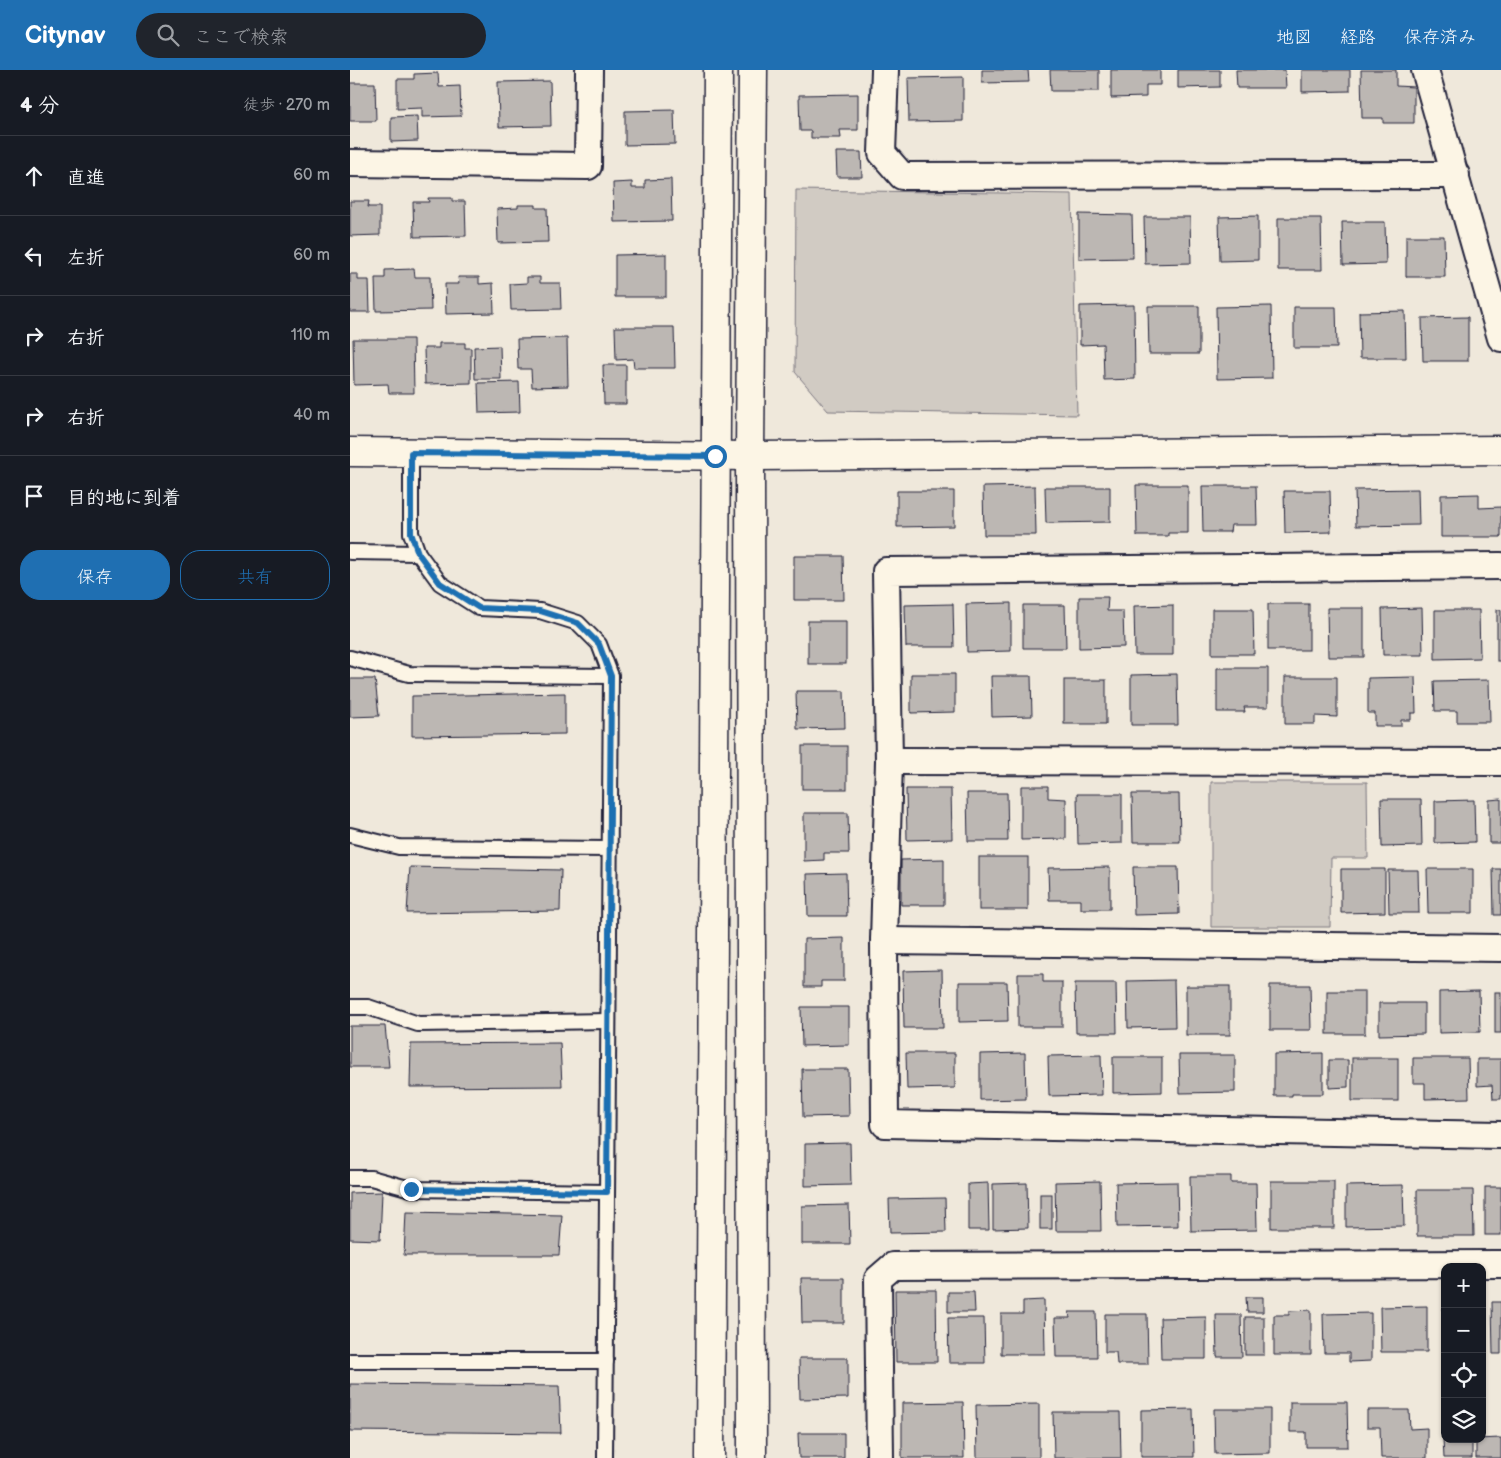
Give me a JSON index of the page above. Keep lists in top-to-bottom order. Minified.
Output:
{"page":{"header":"Citynav","search":"ここで検索","nav":["地図","経路","保存済み"],"heading":["4 分","徒歩 · 270 m"],"list":[["直進","60 m"],["左折","60 m"],["右折","110 m"],["右折","40 m"],"目的地に到着"],"buttons":["保存","共有"],"map_buttons":["+","−"]}}
